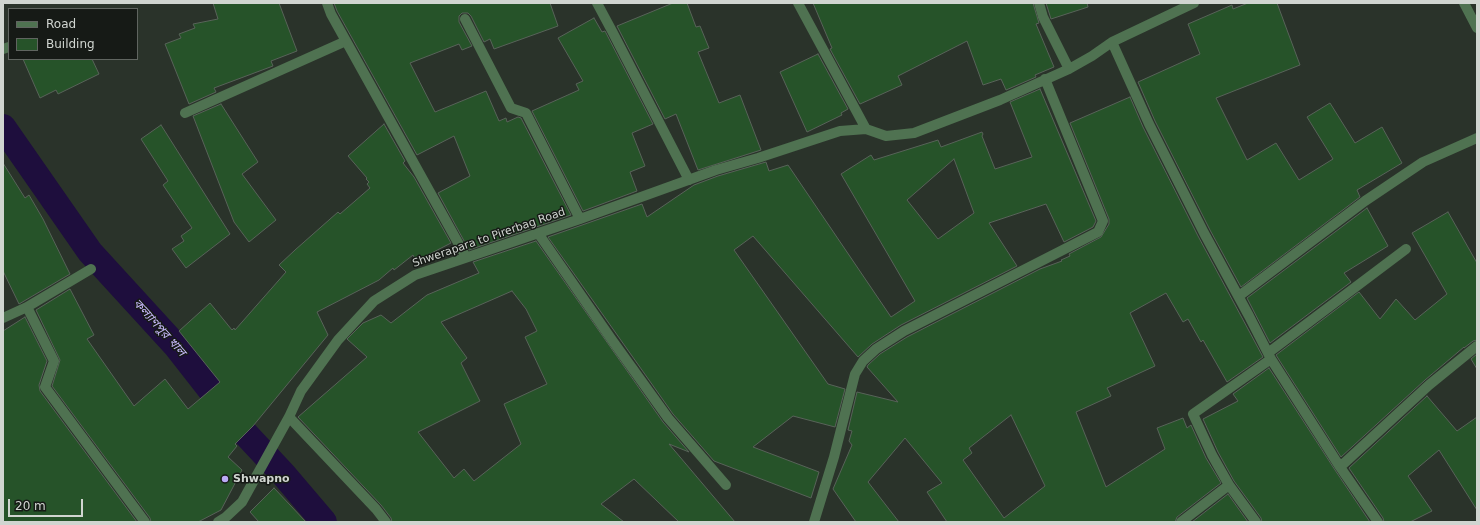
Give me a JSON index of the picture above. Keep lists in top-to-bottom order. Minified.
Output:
{"streets":{"street":["Shwerapara to Pirerbag Road"]},"water":["কল্যাণপুর খাল"],"places":["Shwapno"],"legend":["Road","Building"],"scale_bar":"20 m"}
